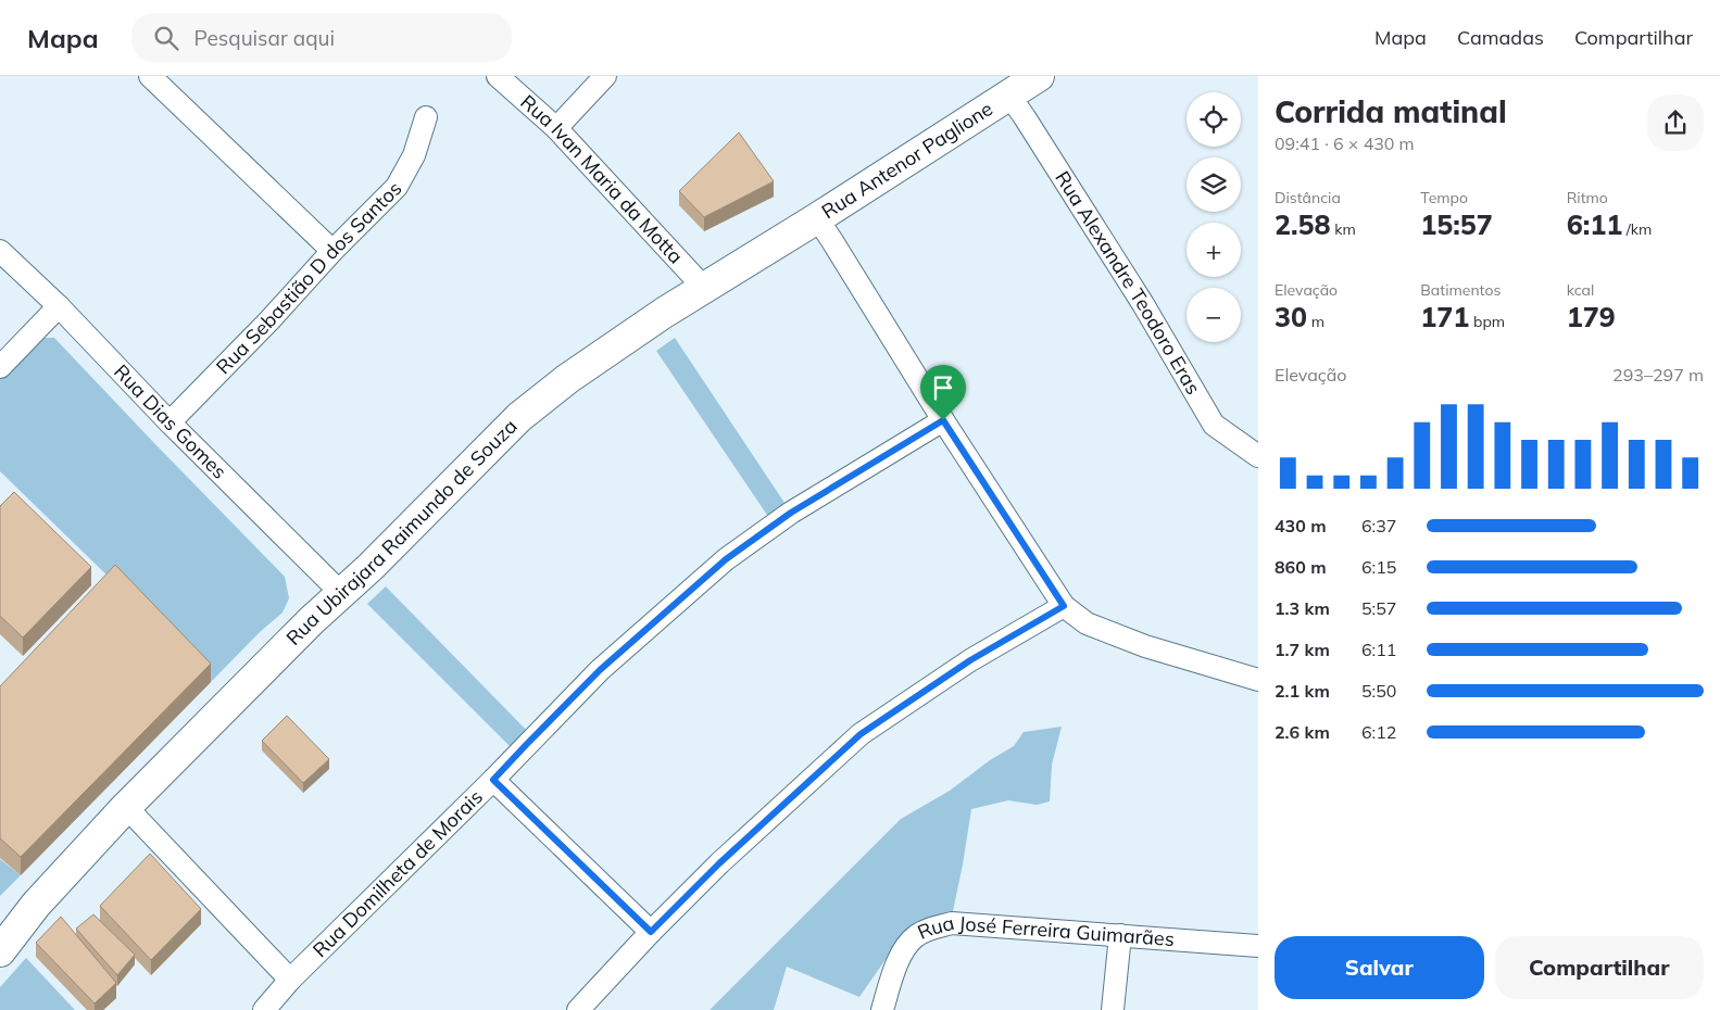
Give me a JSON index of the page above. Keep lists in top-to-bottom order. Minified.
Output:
{"streets":{"main road":["Rua Antenor Paglione","Rua Ubirajara Raimundo de Souza"],"street":["Rua Ivan Maria da Motta","Rua Sebastião D dos Santos","Rua Alexandre Teodoro Eras","Rua Dias Gomes","Rua Domilheta de Morais","Rua José Ferreira Guimarães"]},"crossings":[["Rua Antenor Paglione","Rua Alexandre Teodoro Eras"],["Rua Antenor Paglione","Rua Ubirajara Raimundo de Souza"],["Rua Antenor Paglione","Rua Domilheta de Morais"],["Rua Ivan Maria da Motta","Rua Ubirajara Raimundo de Souza"],["Rua Sebastião D dos Santos","Rua Dias Gomes"],["Rua Dias Gomes","Rua Ubirajara Raimundo de Souza"]],"page":{"header":"Mapa","search":"Pesquisar aqui","nav":["Mapa","Camadas","Compartilhar"],"heading":["Corrida matinal","09:41 · 6 × 430 m"],"map_buttons":["+","−"],"stats":[["Distância","2.58 km"],["Tempo","15:57"],["Ritmo","6:11 /km"],["Elevação","30 m"],["Batimentos","171 bpm"],["kcal","179"]],"chart":["Elevação","293–297 m"],"list":[{"name":"430 m","note":"6:37"},{"name":"860 m","note":"6:15"},{"name":"1.3 km","note":"5:57"},{"name":"1.7 km","note":"6:11"},{"name":"2.1 km","note":"5:50"},{"name":"2.6 km","note":"6:12"}],"buttons":["Salvar","Compartilhar"]}}
